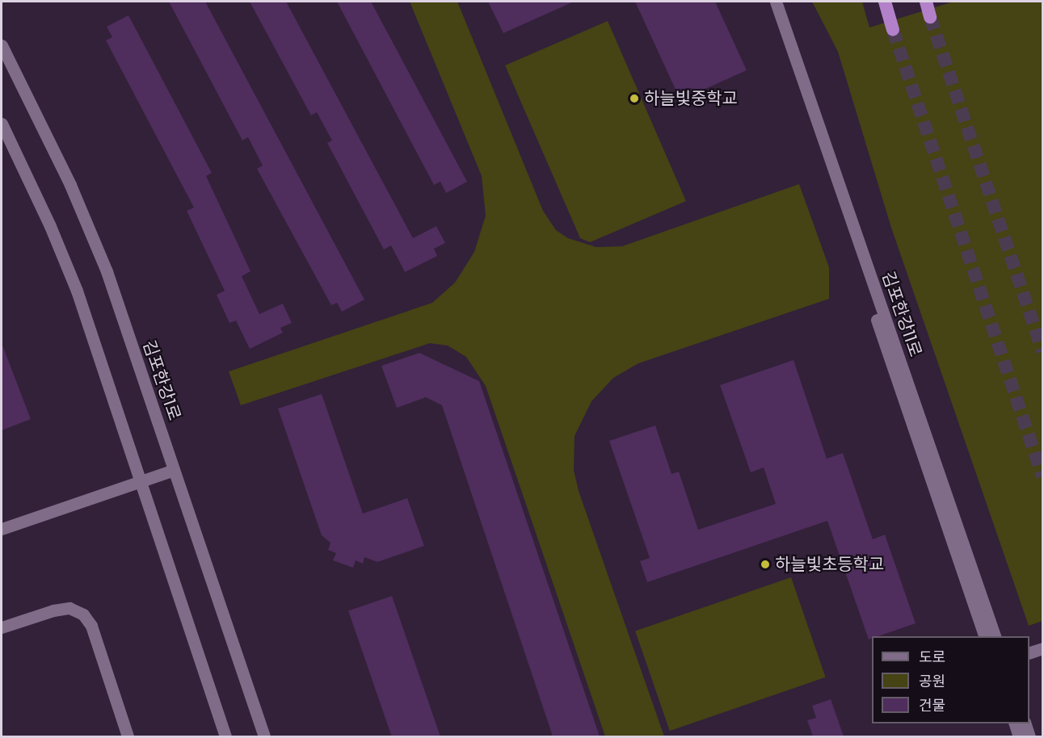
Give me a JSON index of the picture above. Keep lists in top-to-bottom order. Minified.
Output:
{"streets":{"street":["김포한강11로","김포한강1로"]},"places":["하늘빛중학교","하늘빛초등학교"],"legend":["도로","공원","건물"]}
